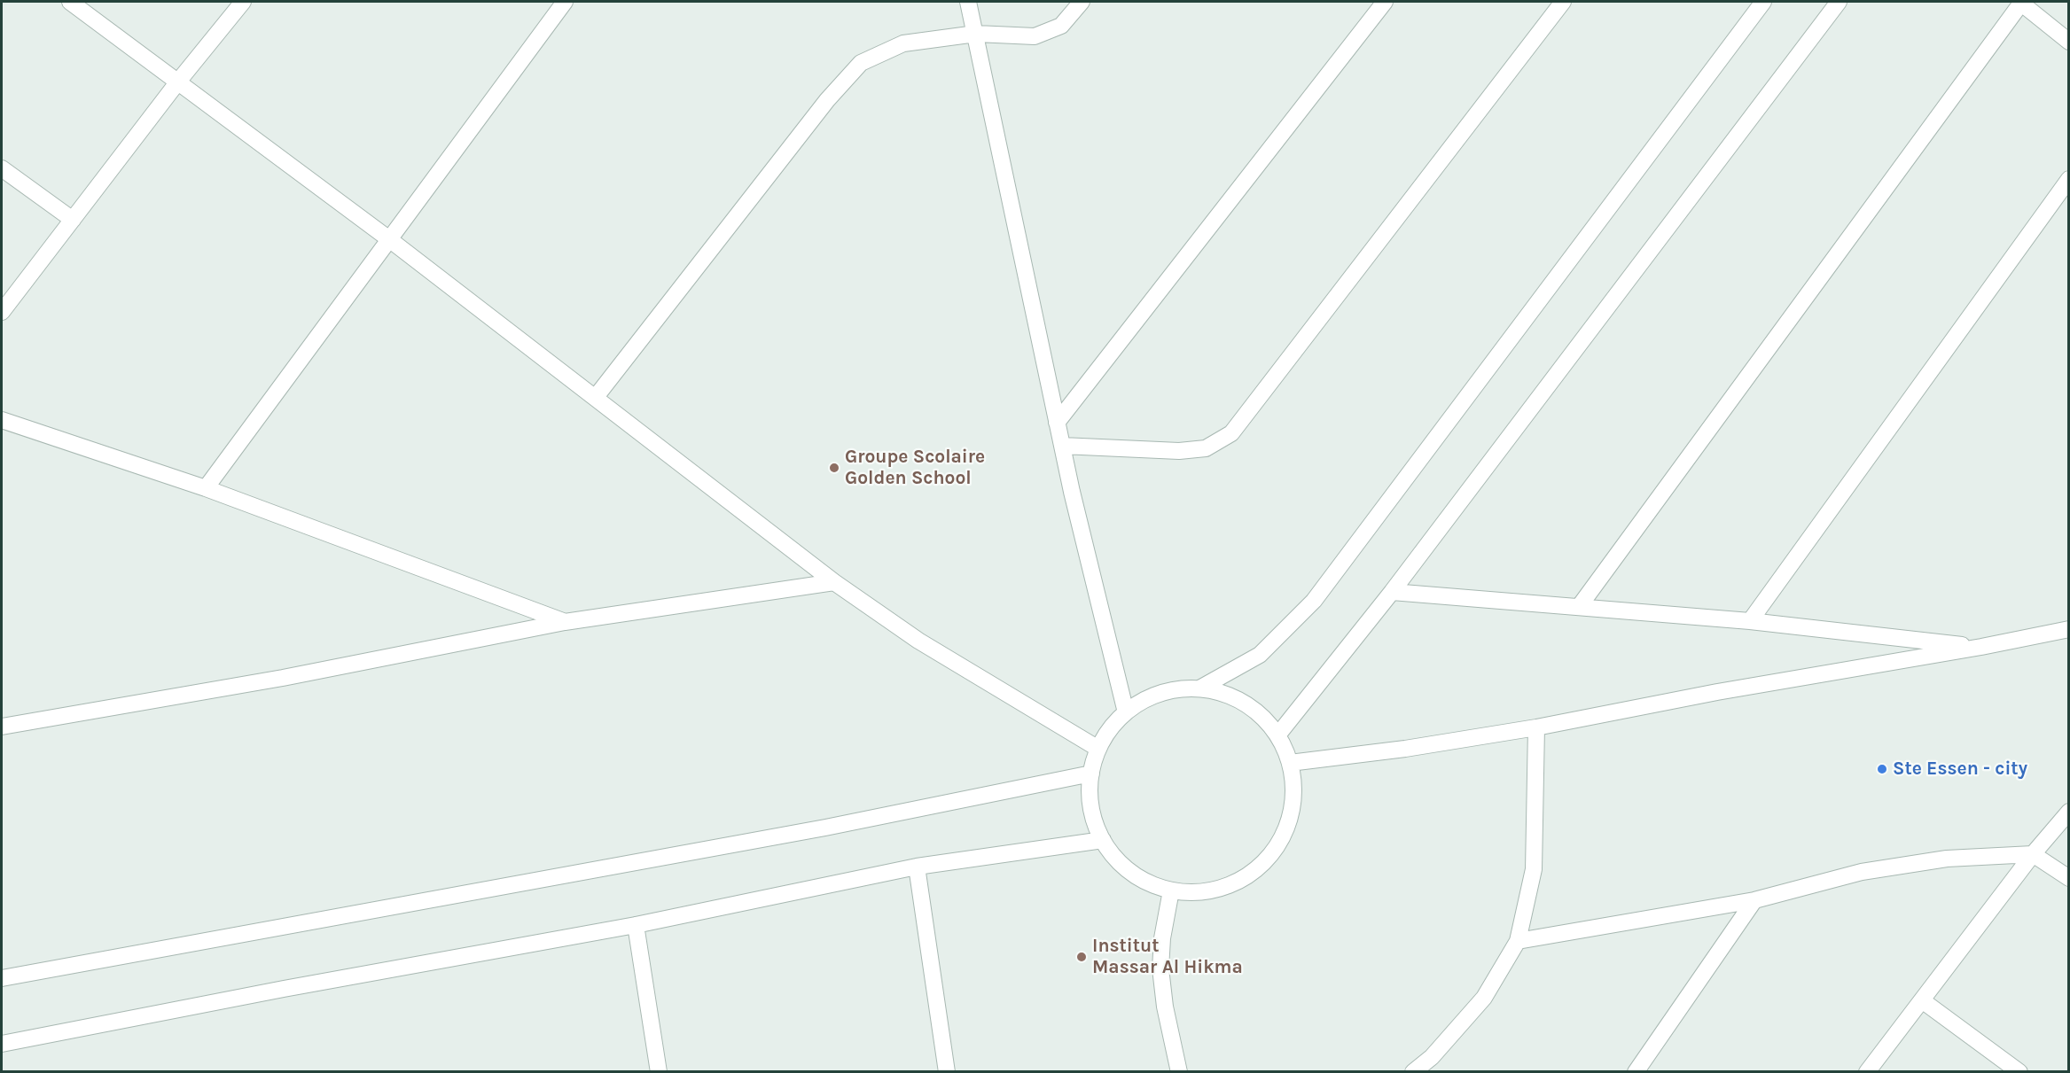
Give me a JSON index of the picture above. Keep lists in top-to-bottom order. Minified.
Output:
{"places":["Groupe Scolaire Golden School","Ste Essen - city","Institut Massar Al Hikma"]}
